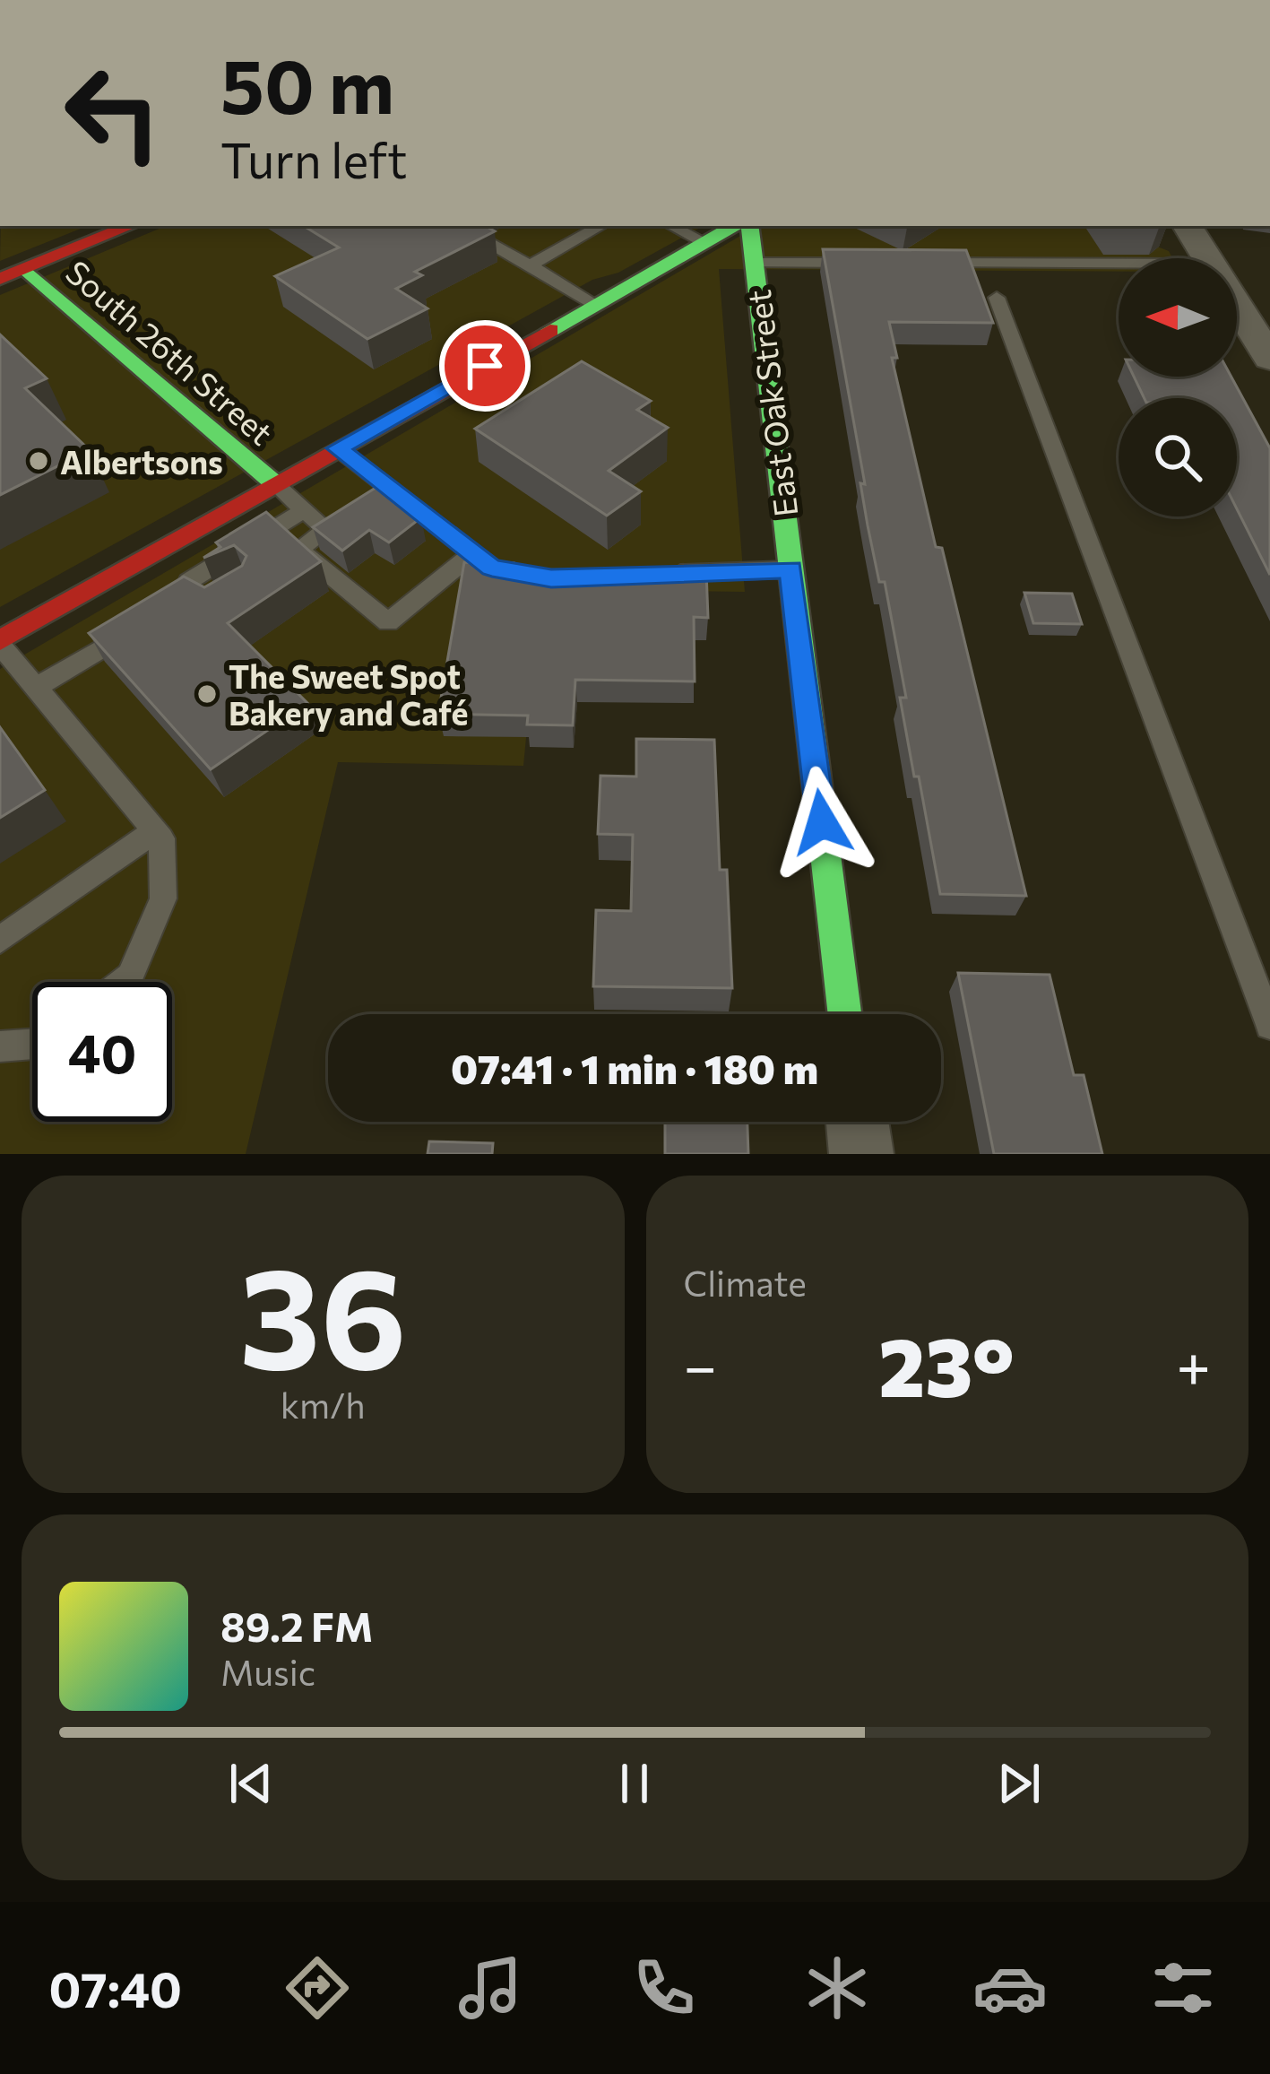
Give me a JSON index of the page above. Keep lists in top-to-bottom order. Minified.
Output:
{"streets":{"street":["South 26th Street","East Oak Street"]},"places":["Albertsons","The Sweet Spot Bakery and Café"],"north":"left","page":{"turn":["50 m","Turn left"],"limit":"40","trip":"07:41 · 1 min · 180 m","tile":[["36","km/h"],"Climate"],"heat":["−","23°","+"],"song":["89.2 FM","Music"],"tabs":"07:40"}}
